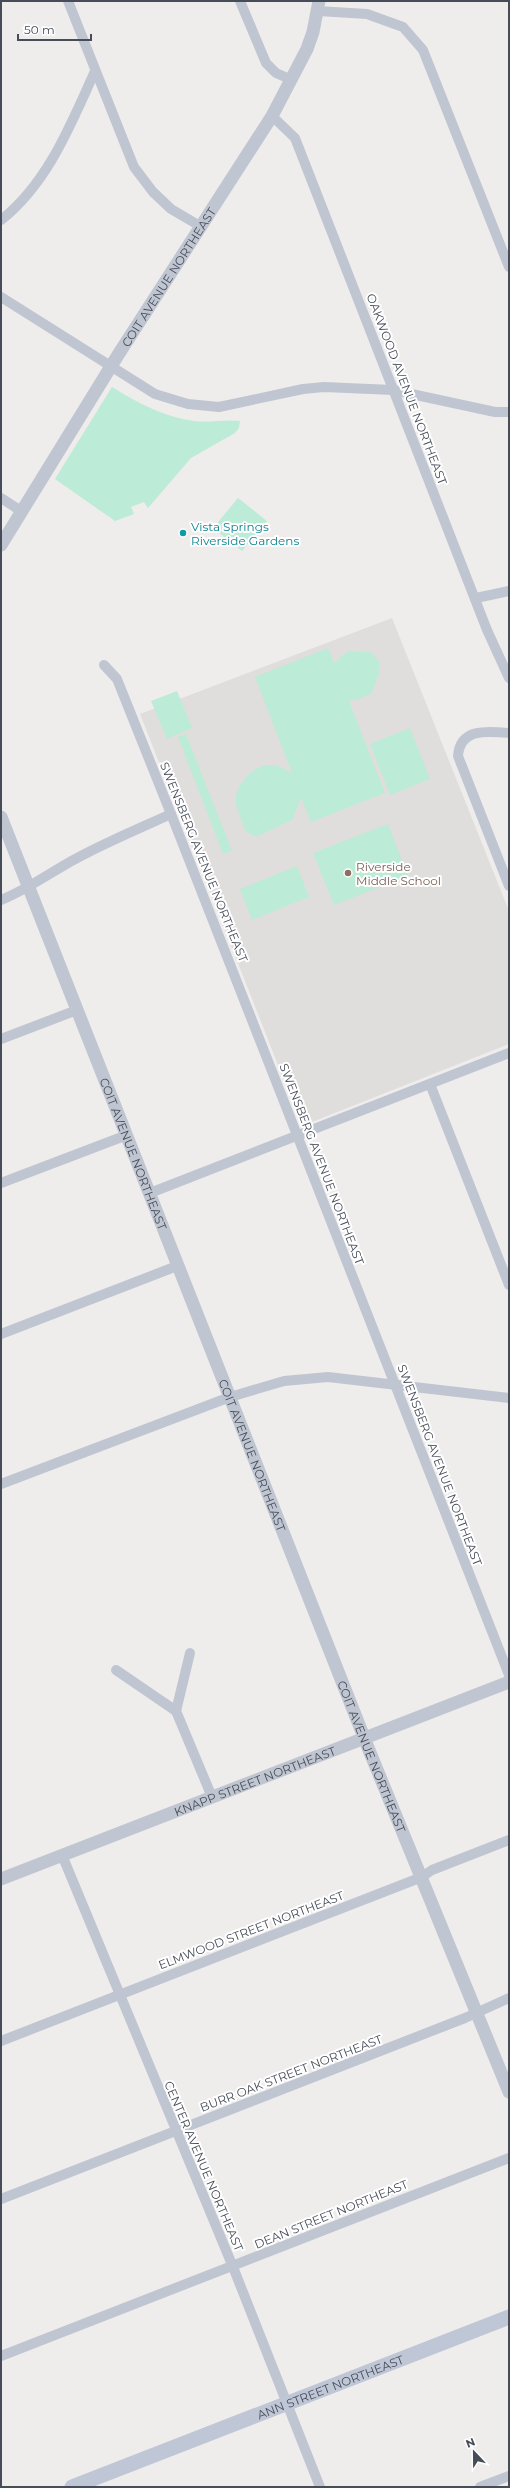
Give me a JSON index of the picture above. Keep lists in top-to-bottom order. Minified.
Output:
{"streets":{"main road":["ANN STREET NORTHEAST"],"street":["COIT AVENUE NORTHEAST","OAKWOOD AVENUE NORTHEAST","SWENSBERG AVENUE NORTHEAST","KNAPP STREET NORTHEAST","ELMWOOD STREET NORTHEAST","BURR OAK STREET NORTHEAST","CENTER AVENUE NORTHEAST","DEAN STREET NORTHEAST"]},"crossings":[["COIT AVENUE NORTHEAST","OAKWOOD AVENUE NORTHEAST"],["COIT AVENUE NORTHEAST","KNAPP STREET NORTHEAST"],["COIT AVENUE NORTHEAST","ELMWOOD STREET NORTHEAST"],["COIT AVENUE NORTHEAST","BURR OAK STREET NORTHEAST"],["KNAPP STREET NORTHEAST","CENTER AVENUE NORTHEAST"],["ELMWOOD STREET NORTHEAST","CENTER AVENUE NORTHEAST"],["BURR OAK STREET NORTHEAST","CENTER AVENUE NORTHEAST"],["CENTER AVENUE NORTHEAST","DEAN STREET NORTHEAST"],["CENTER AVENUE NORTHEAST","ANN STREET NORTHEAST"]],"places":["Vista Springs Riverside Gardens","Riverside Middle School"],"scale_bar":"50 m","north":"top"}
